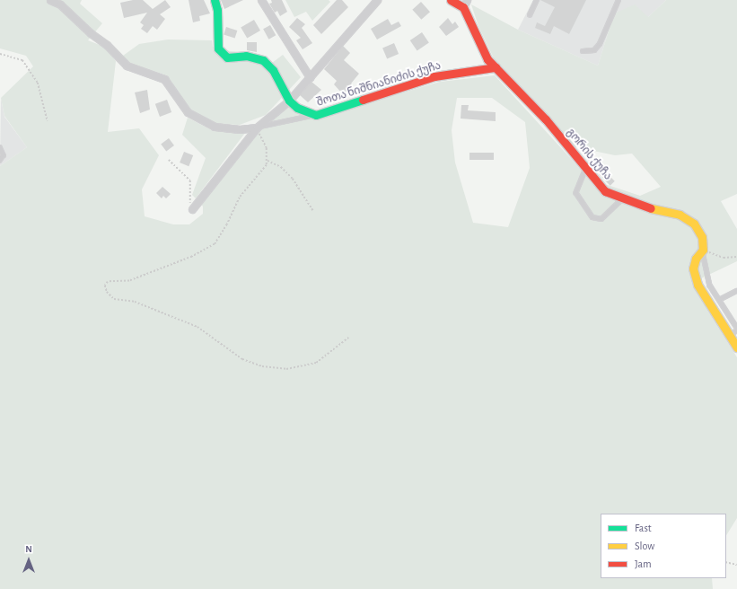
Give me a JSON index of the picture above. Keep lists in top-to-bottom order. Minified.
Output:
{"streets":{"street":["შოთა ნიშნიანიძის ქუჩა","გორის ქუჩა"]},"crossings":[["შოთა ნიშნიანიძის ქუჩა","გორის ქუჩა"]],"legend":["Fast","Slow","Jam"],"north":"top"}
